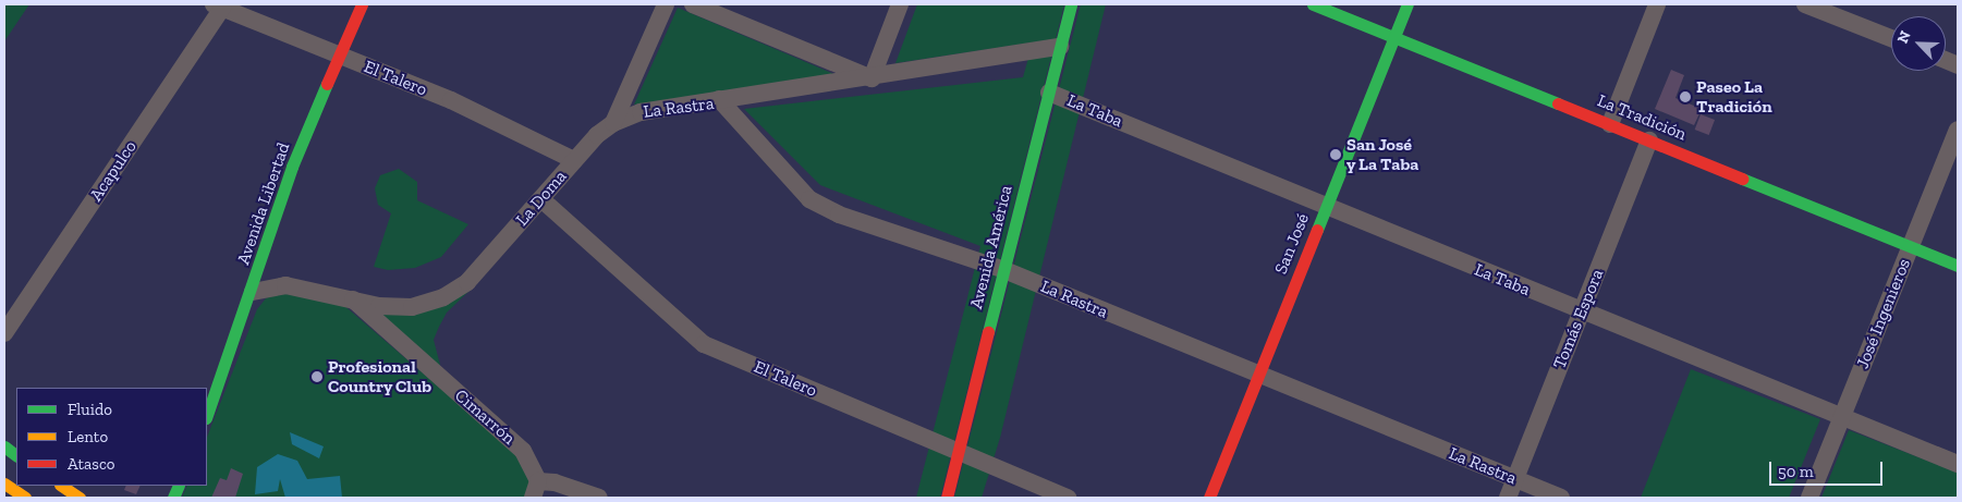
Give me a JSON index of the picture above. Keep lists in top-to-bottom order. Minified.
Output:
{"streets":{"street":["El Talero","La Rastra","La Taba","La Tradición","Acapulco","La Doma","Avenida Libertad","San José","Avenida América","José Ingenieros","Tomás Espora","Cimarrón"]},"crossings":[["El Talero","Acapulco"],["El Talero","La Doma"],["El Talero","Avenida Libertad"],["El Talero","Avenida América"],["La Rastra","La Doma"],["La Rastra","San José"],["La Rastra","Avenida América"],["La Rastra","Tomás Espora"],["La Taba","San José"],["La Taba","Avenida América"],["La Taba","José Ingenieros"],["La Taba","Tomás Espora"],["La Tradición","San José"],["La Tradición","José Ingenieros"],["La Tradición","Tomás Espora"],["La Doma","Cimarrón"],["Avenida Libertad","Cimarrón"]],"places":["Paseo La Tradición","San José y La Taba","Profesional Country Club"],"legend":["Fluido","Lento","Atasco"],"scale_bar":"50 m","north":"top left"}
